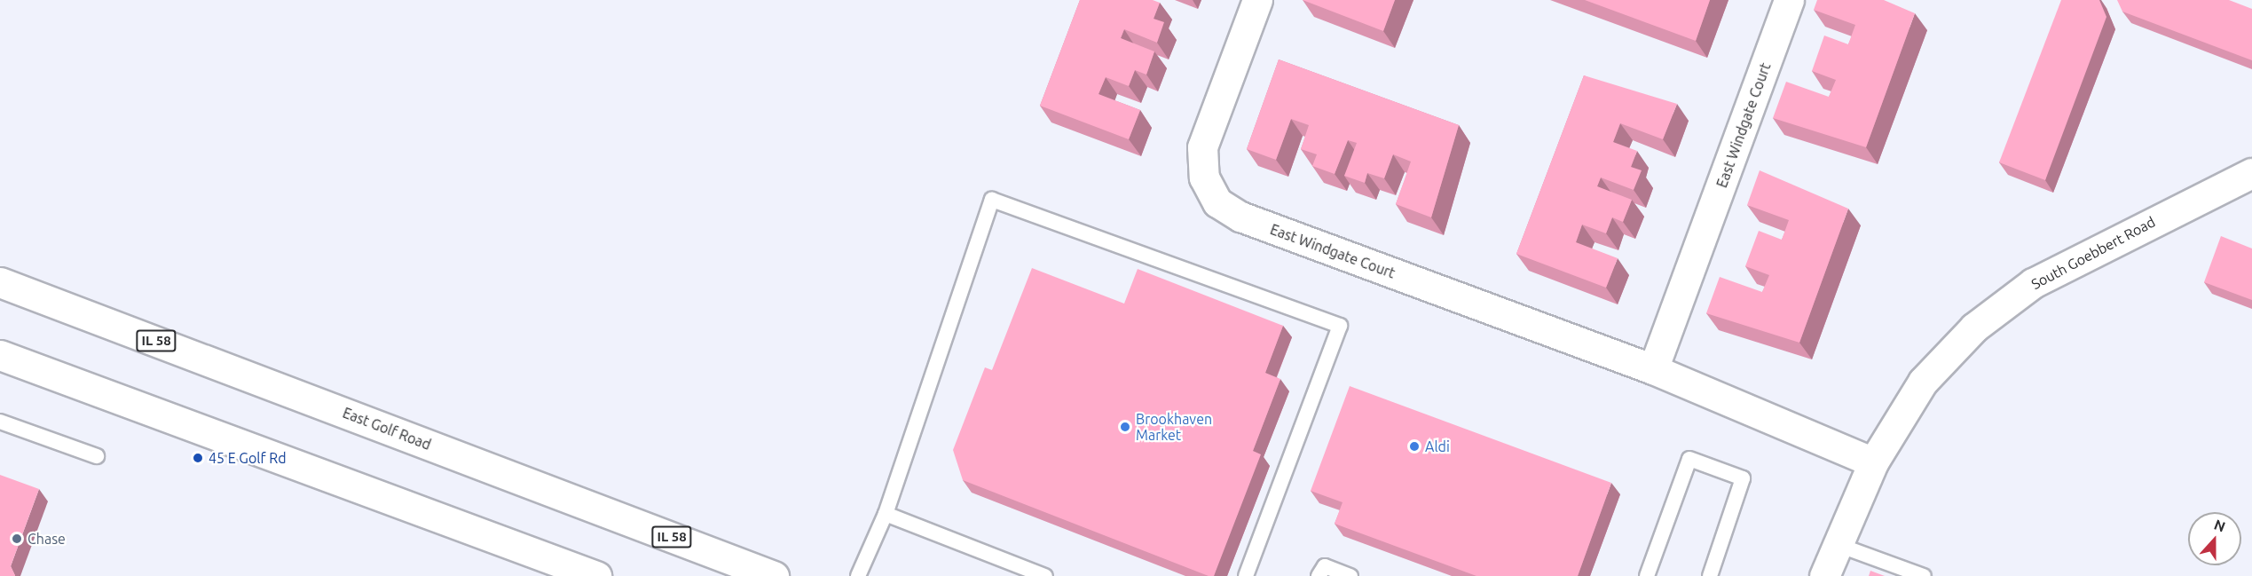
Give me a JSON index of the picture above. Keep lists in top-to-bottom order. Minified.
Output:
{"streets":{"street":["East Windgate Court","South Goebbert Road","IL 58","East Golf Road"]},"crossings":[["East Windgate Court","South Goebbert Road"]],"places":["Brookhaven Market","Aldi","45 E Golf Rd","Chase"],"north":"top"}
